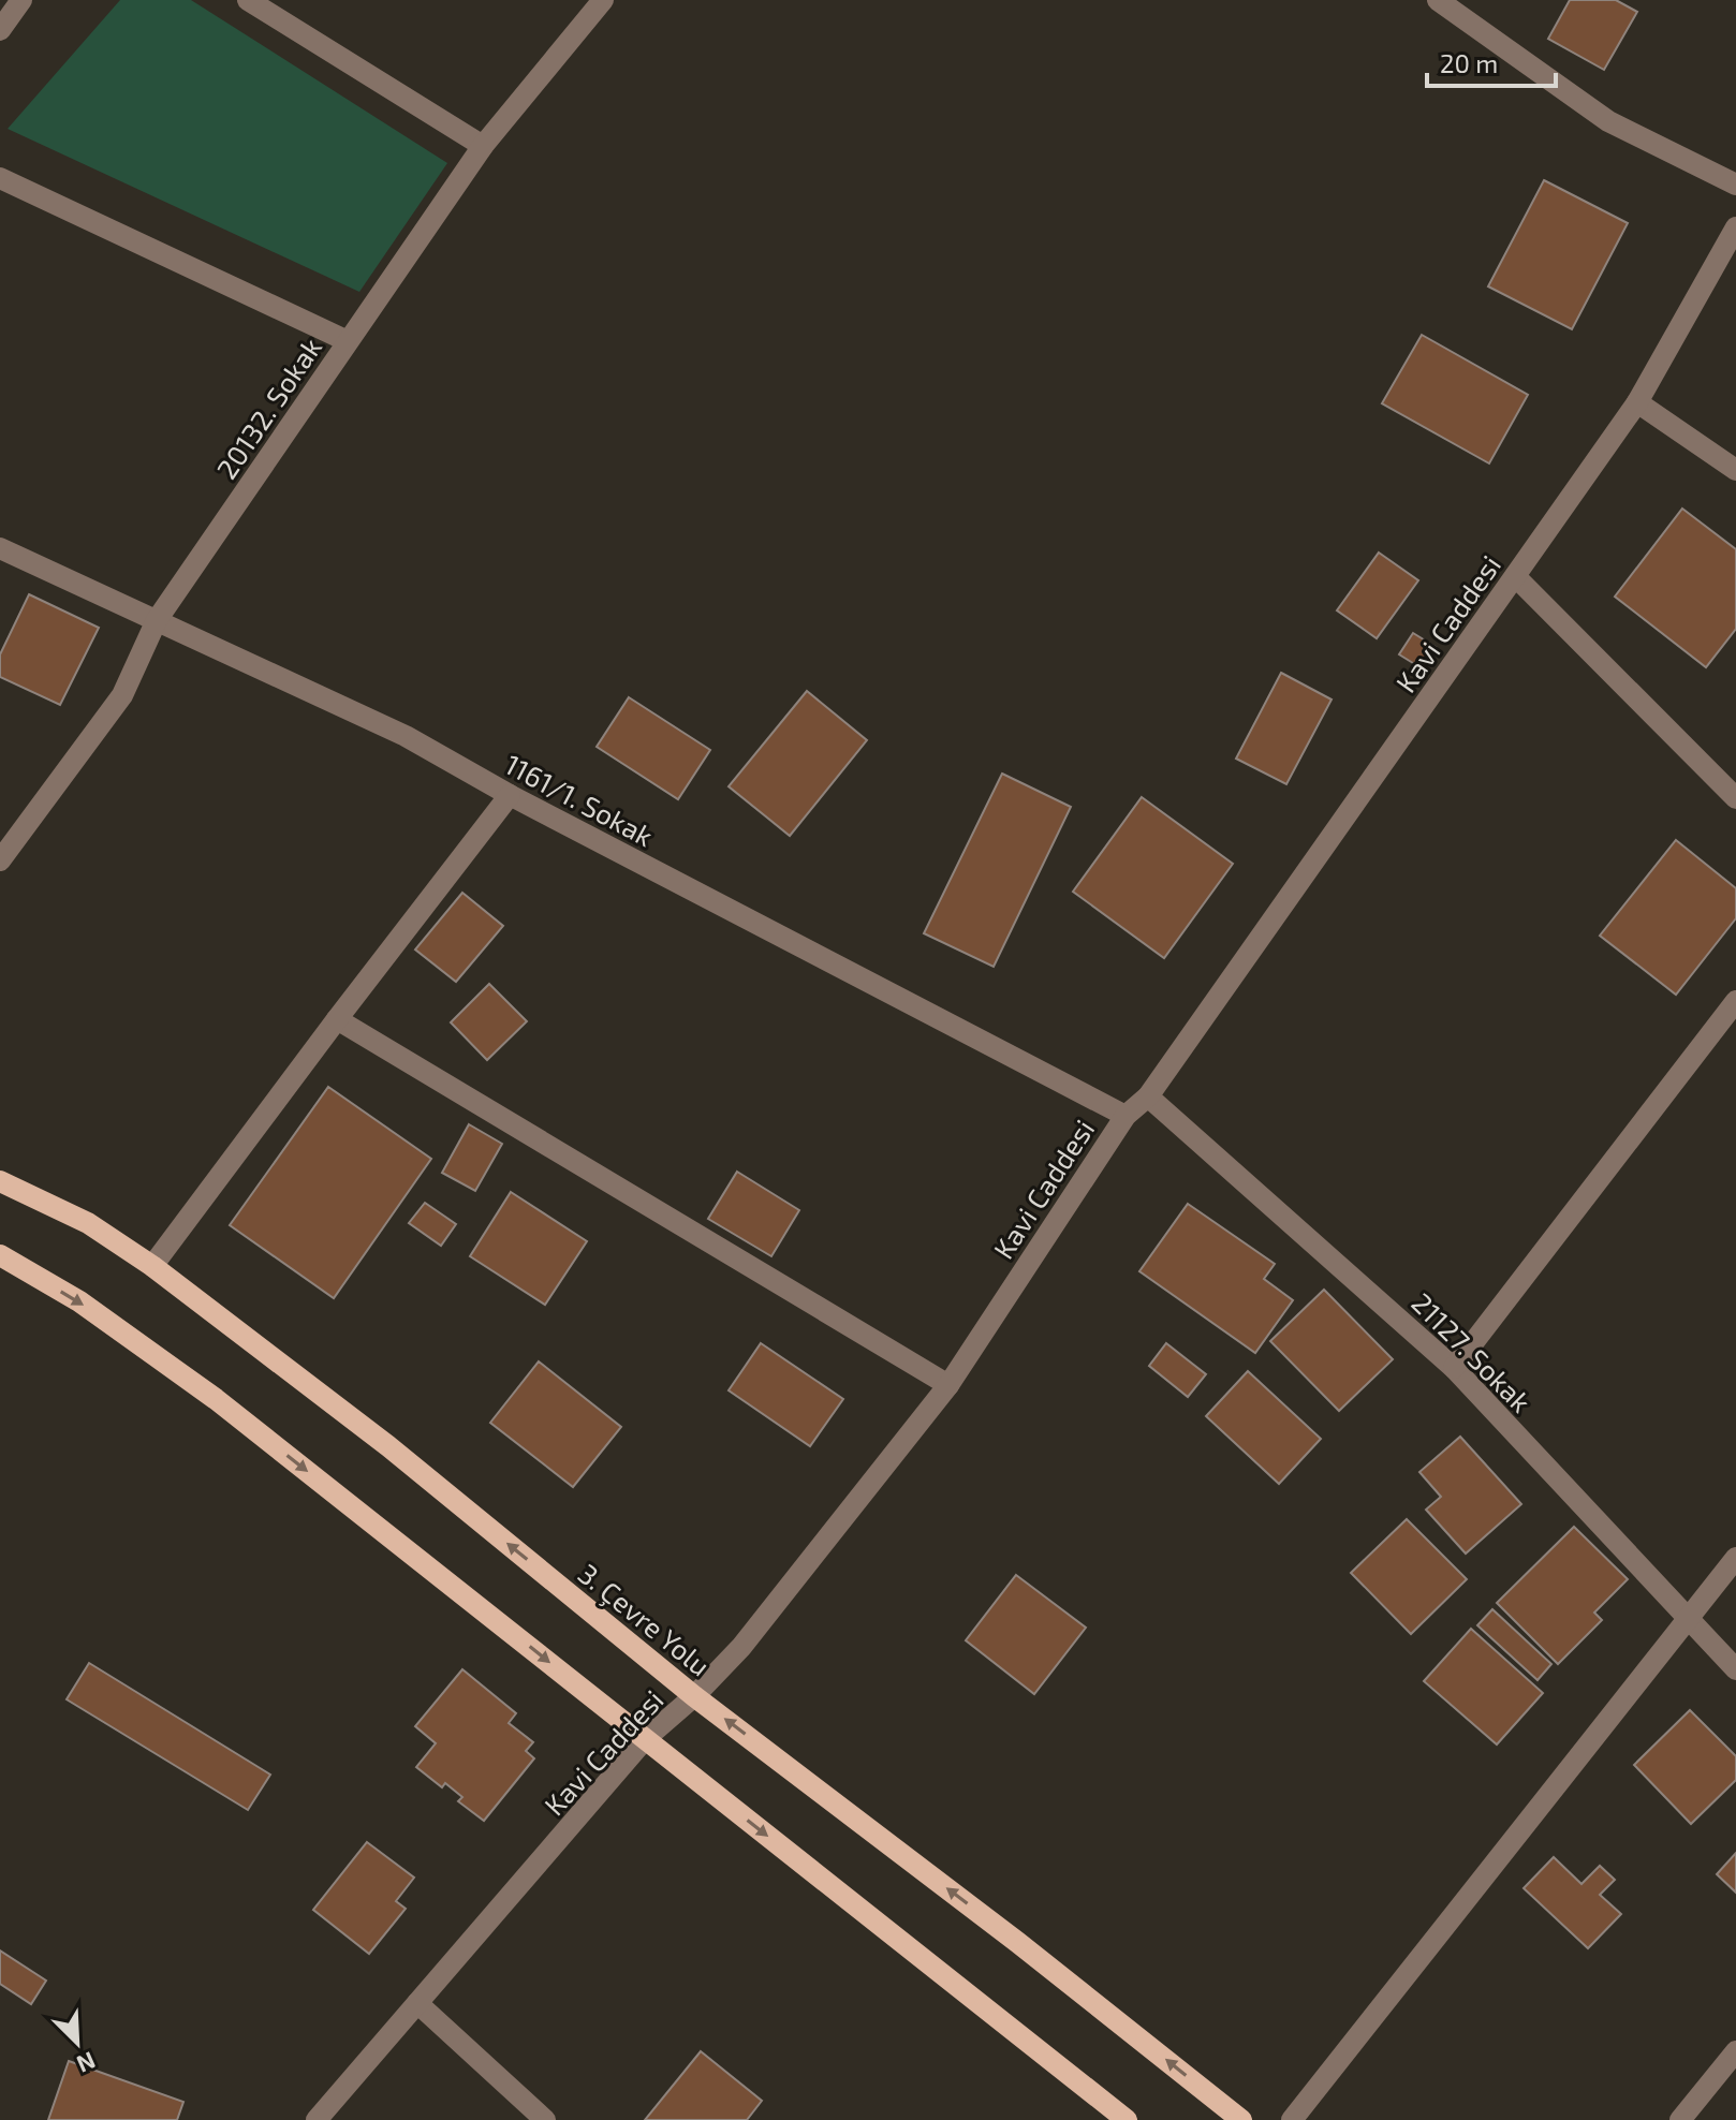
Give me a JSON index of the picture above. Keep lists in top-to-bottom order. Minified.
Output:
{"streets":{"main road":["3. Çevre Yolu"],"street":["20132. Sokak","Kavi Caddesi","1161/1. Sokak","21127. Sokak"]},"crossings":[["20132. Sokak","1161/1. Sokak"],["Kavi Caddesi","1161/1. Sokak"],["Kavi Caddesi","21127. Sokak"],["Kavi Caddesi","3. Çevre Yolu"]],"scale_bar":"20 m","north":"bottom right"}
